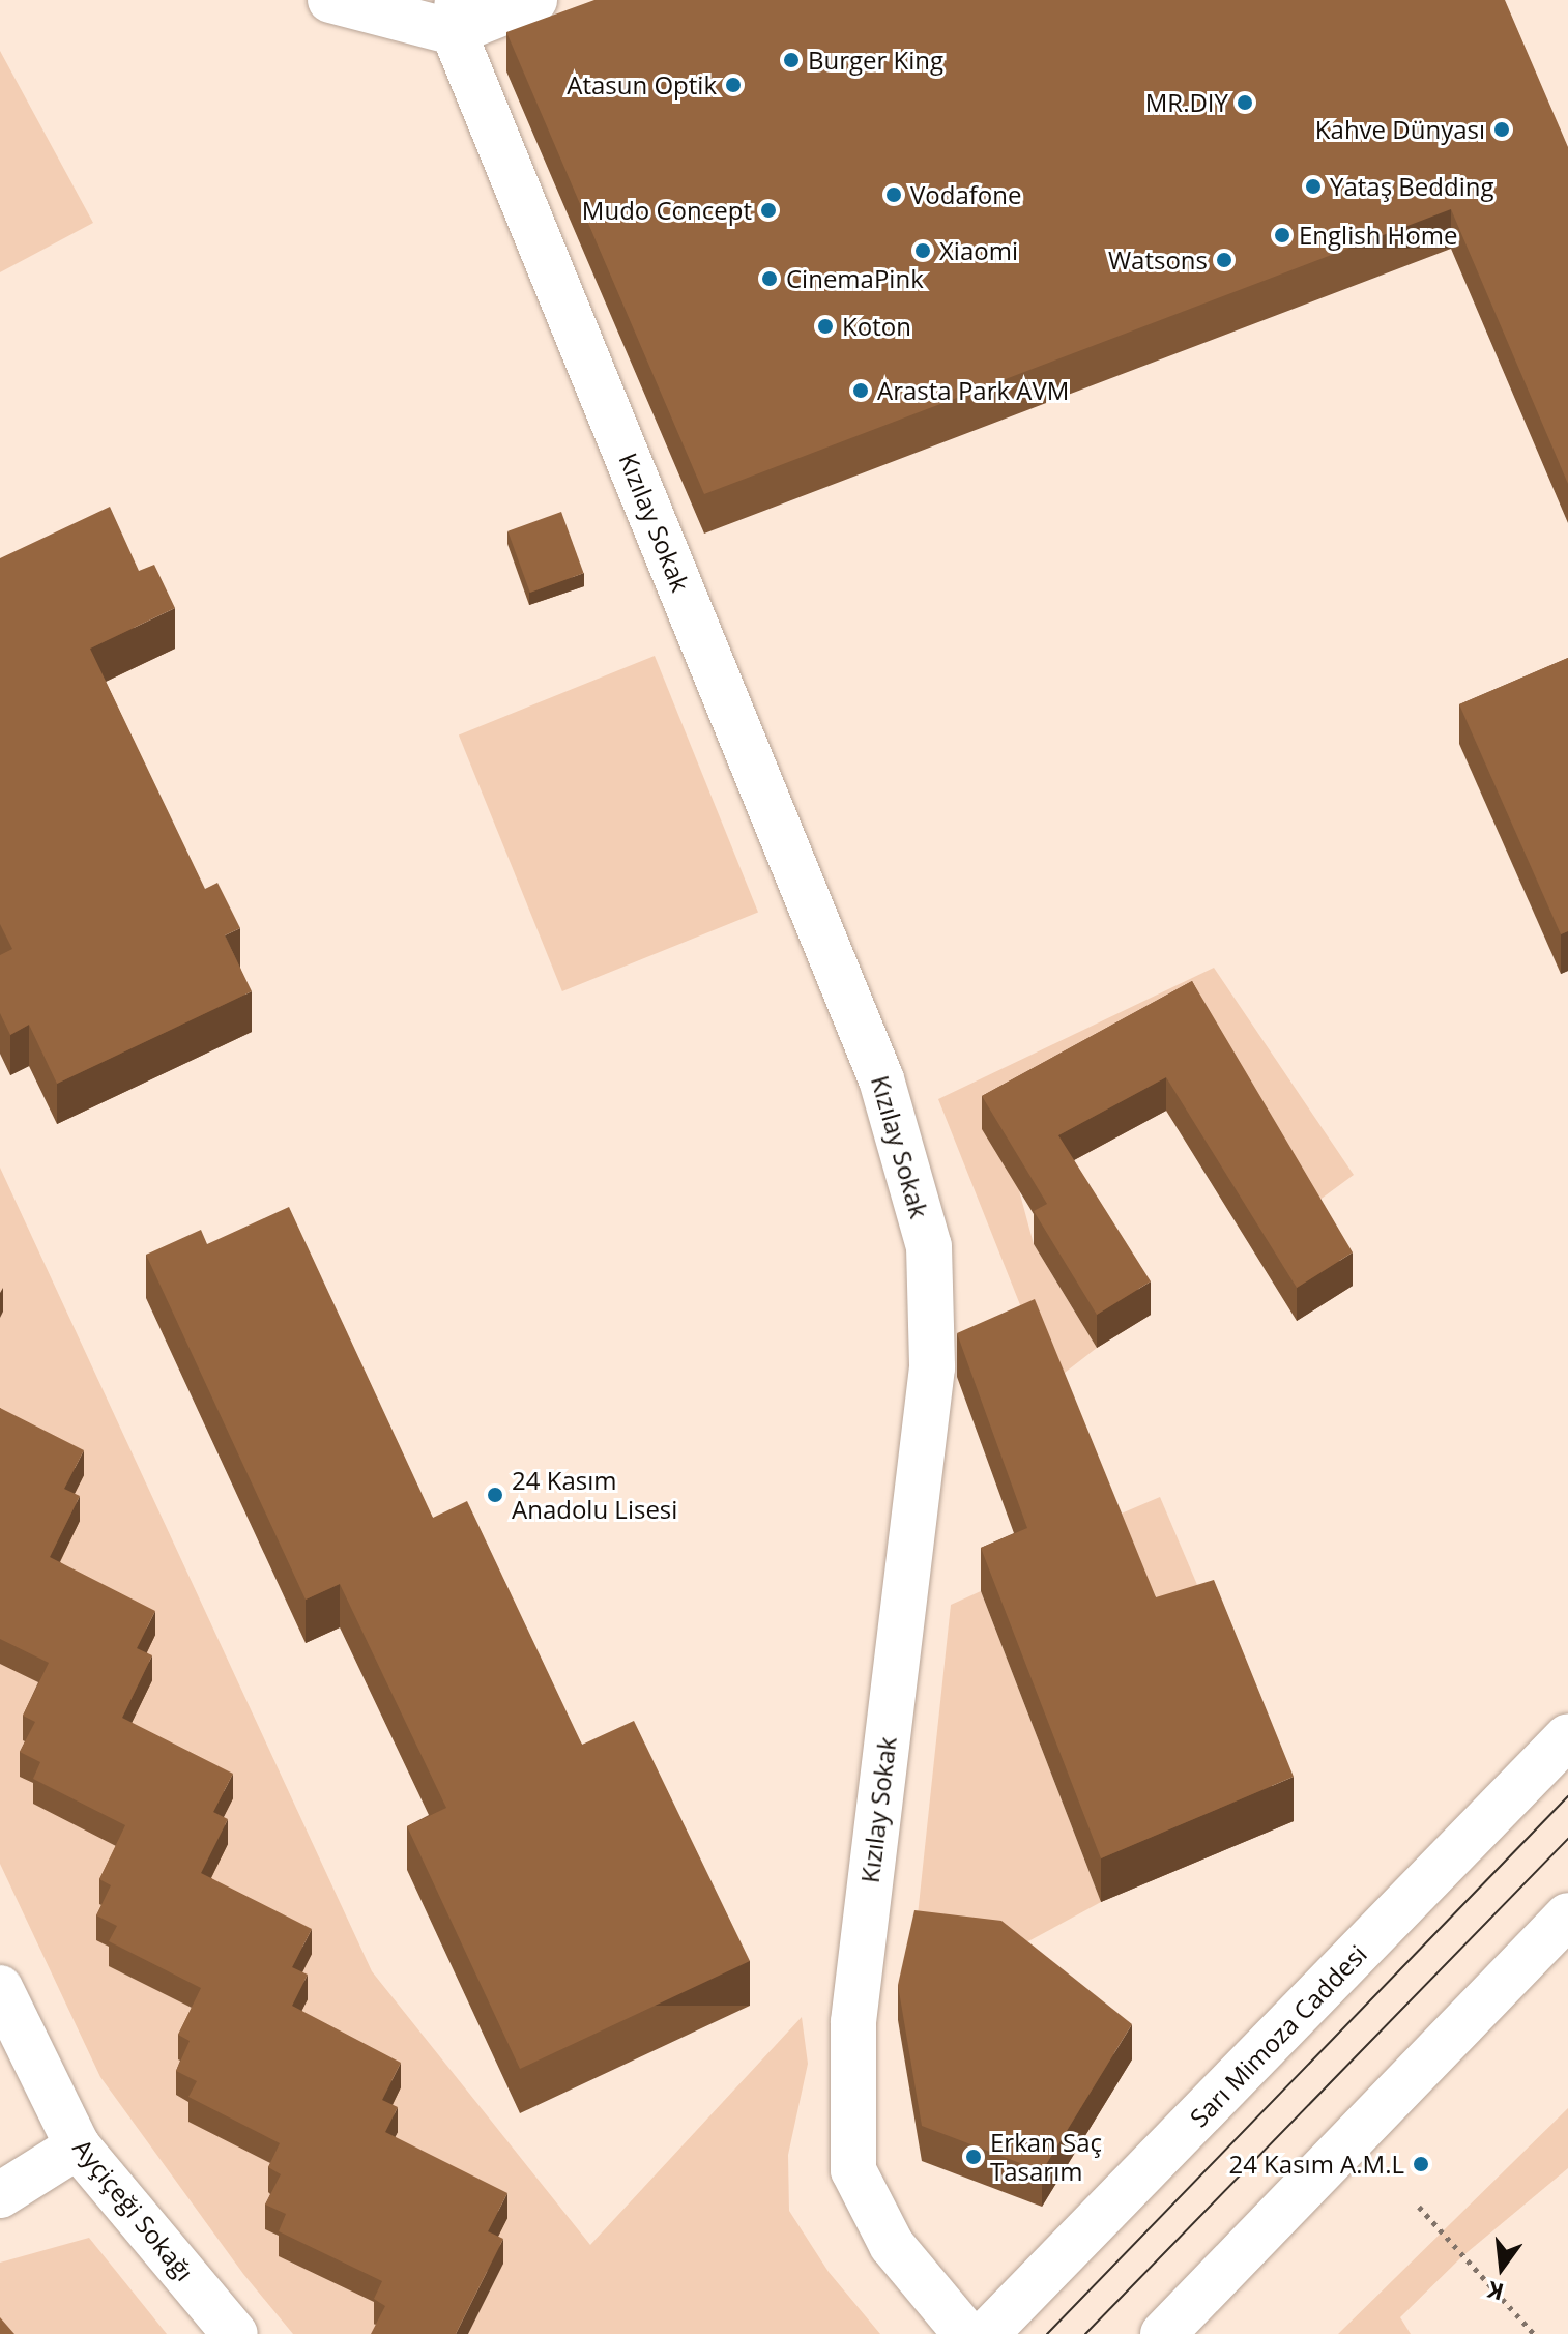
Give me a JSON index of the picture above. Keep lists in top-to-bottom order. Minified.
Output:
{"streets":{"street":["Kızılay Sokak","Sarı Mimoza Caddesi","Ayçiçeği Sokağı"]},"places":["Burger King","Atasun Optik","MR.DIY","Kahve Dünyası","Yataş Bedding","Vodafone","Mudo Concept","English Home","Xiaomi","Watsons","CinemaPink","Koton","Arasta Park AVM","24 Kasım Anadolu Lisesi","Erkan Saç Tasarım","24 Kasım A.M.L"],"north":"bottom"}
